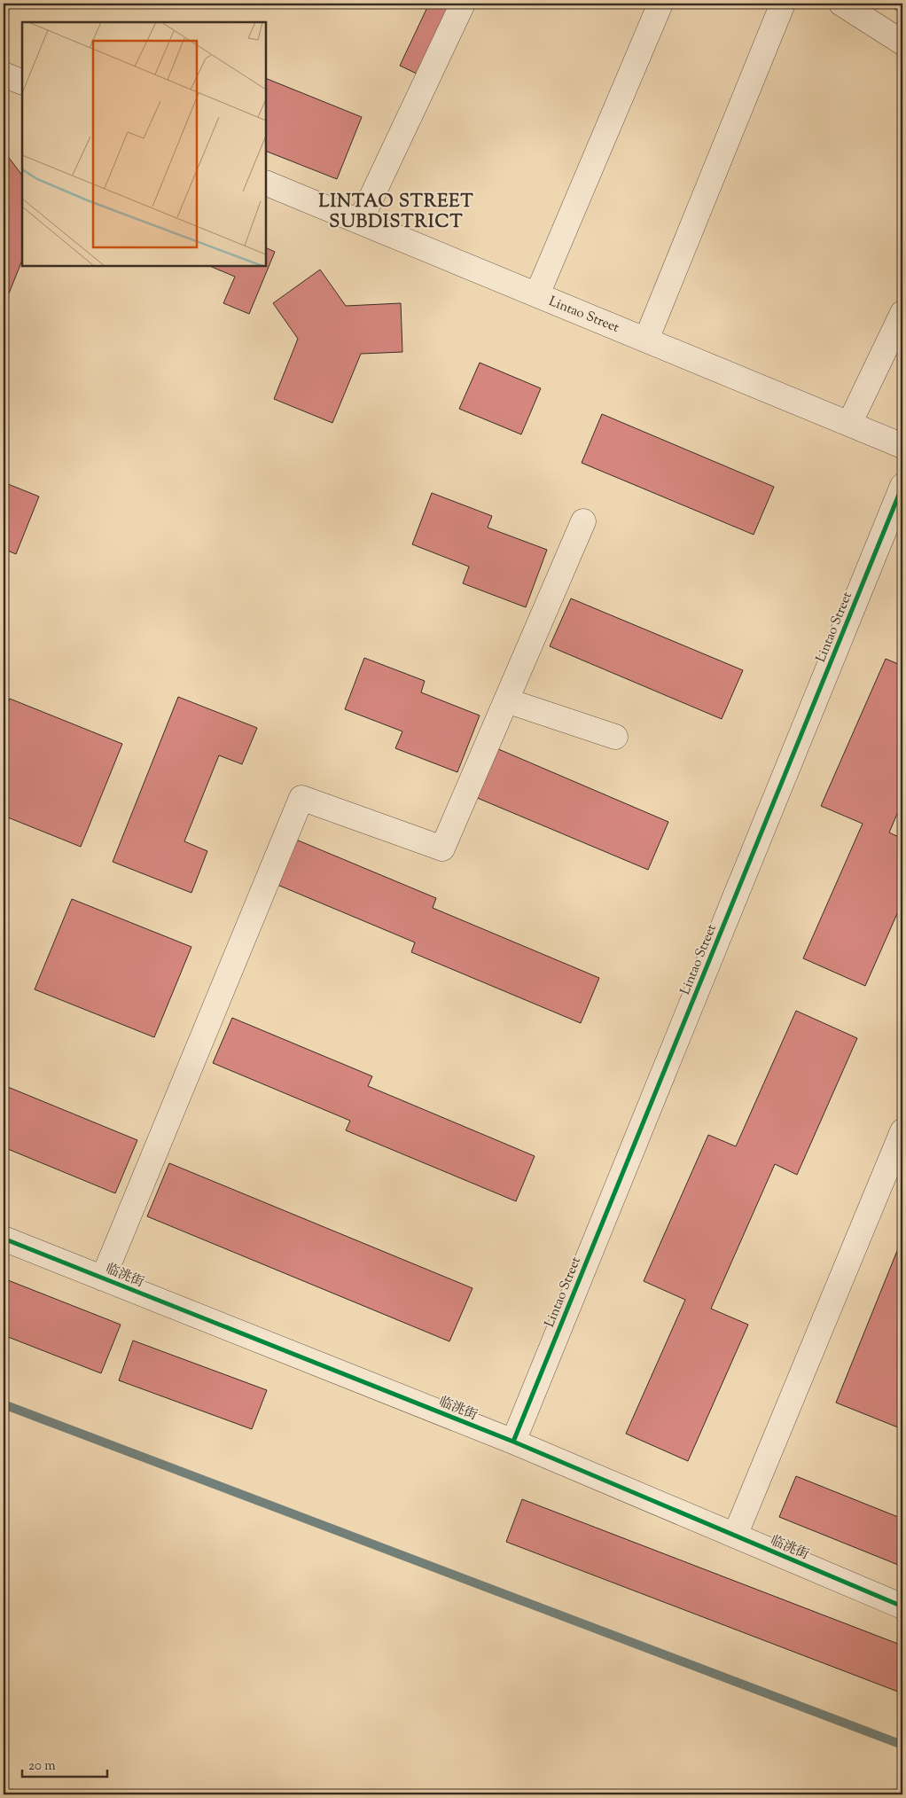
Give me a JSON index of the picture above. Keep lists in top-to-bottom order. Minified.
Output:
{"streets":{"street":["Lintao Street","临洮街"]},"crossings":[["Lintao Street","临洮街"]],"districts":["LINTAO STREET SUBDISTRICT"],"scale_bar":"20 m"}
